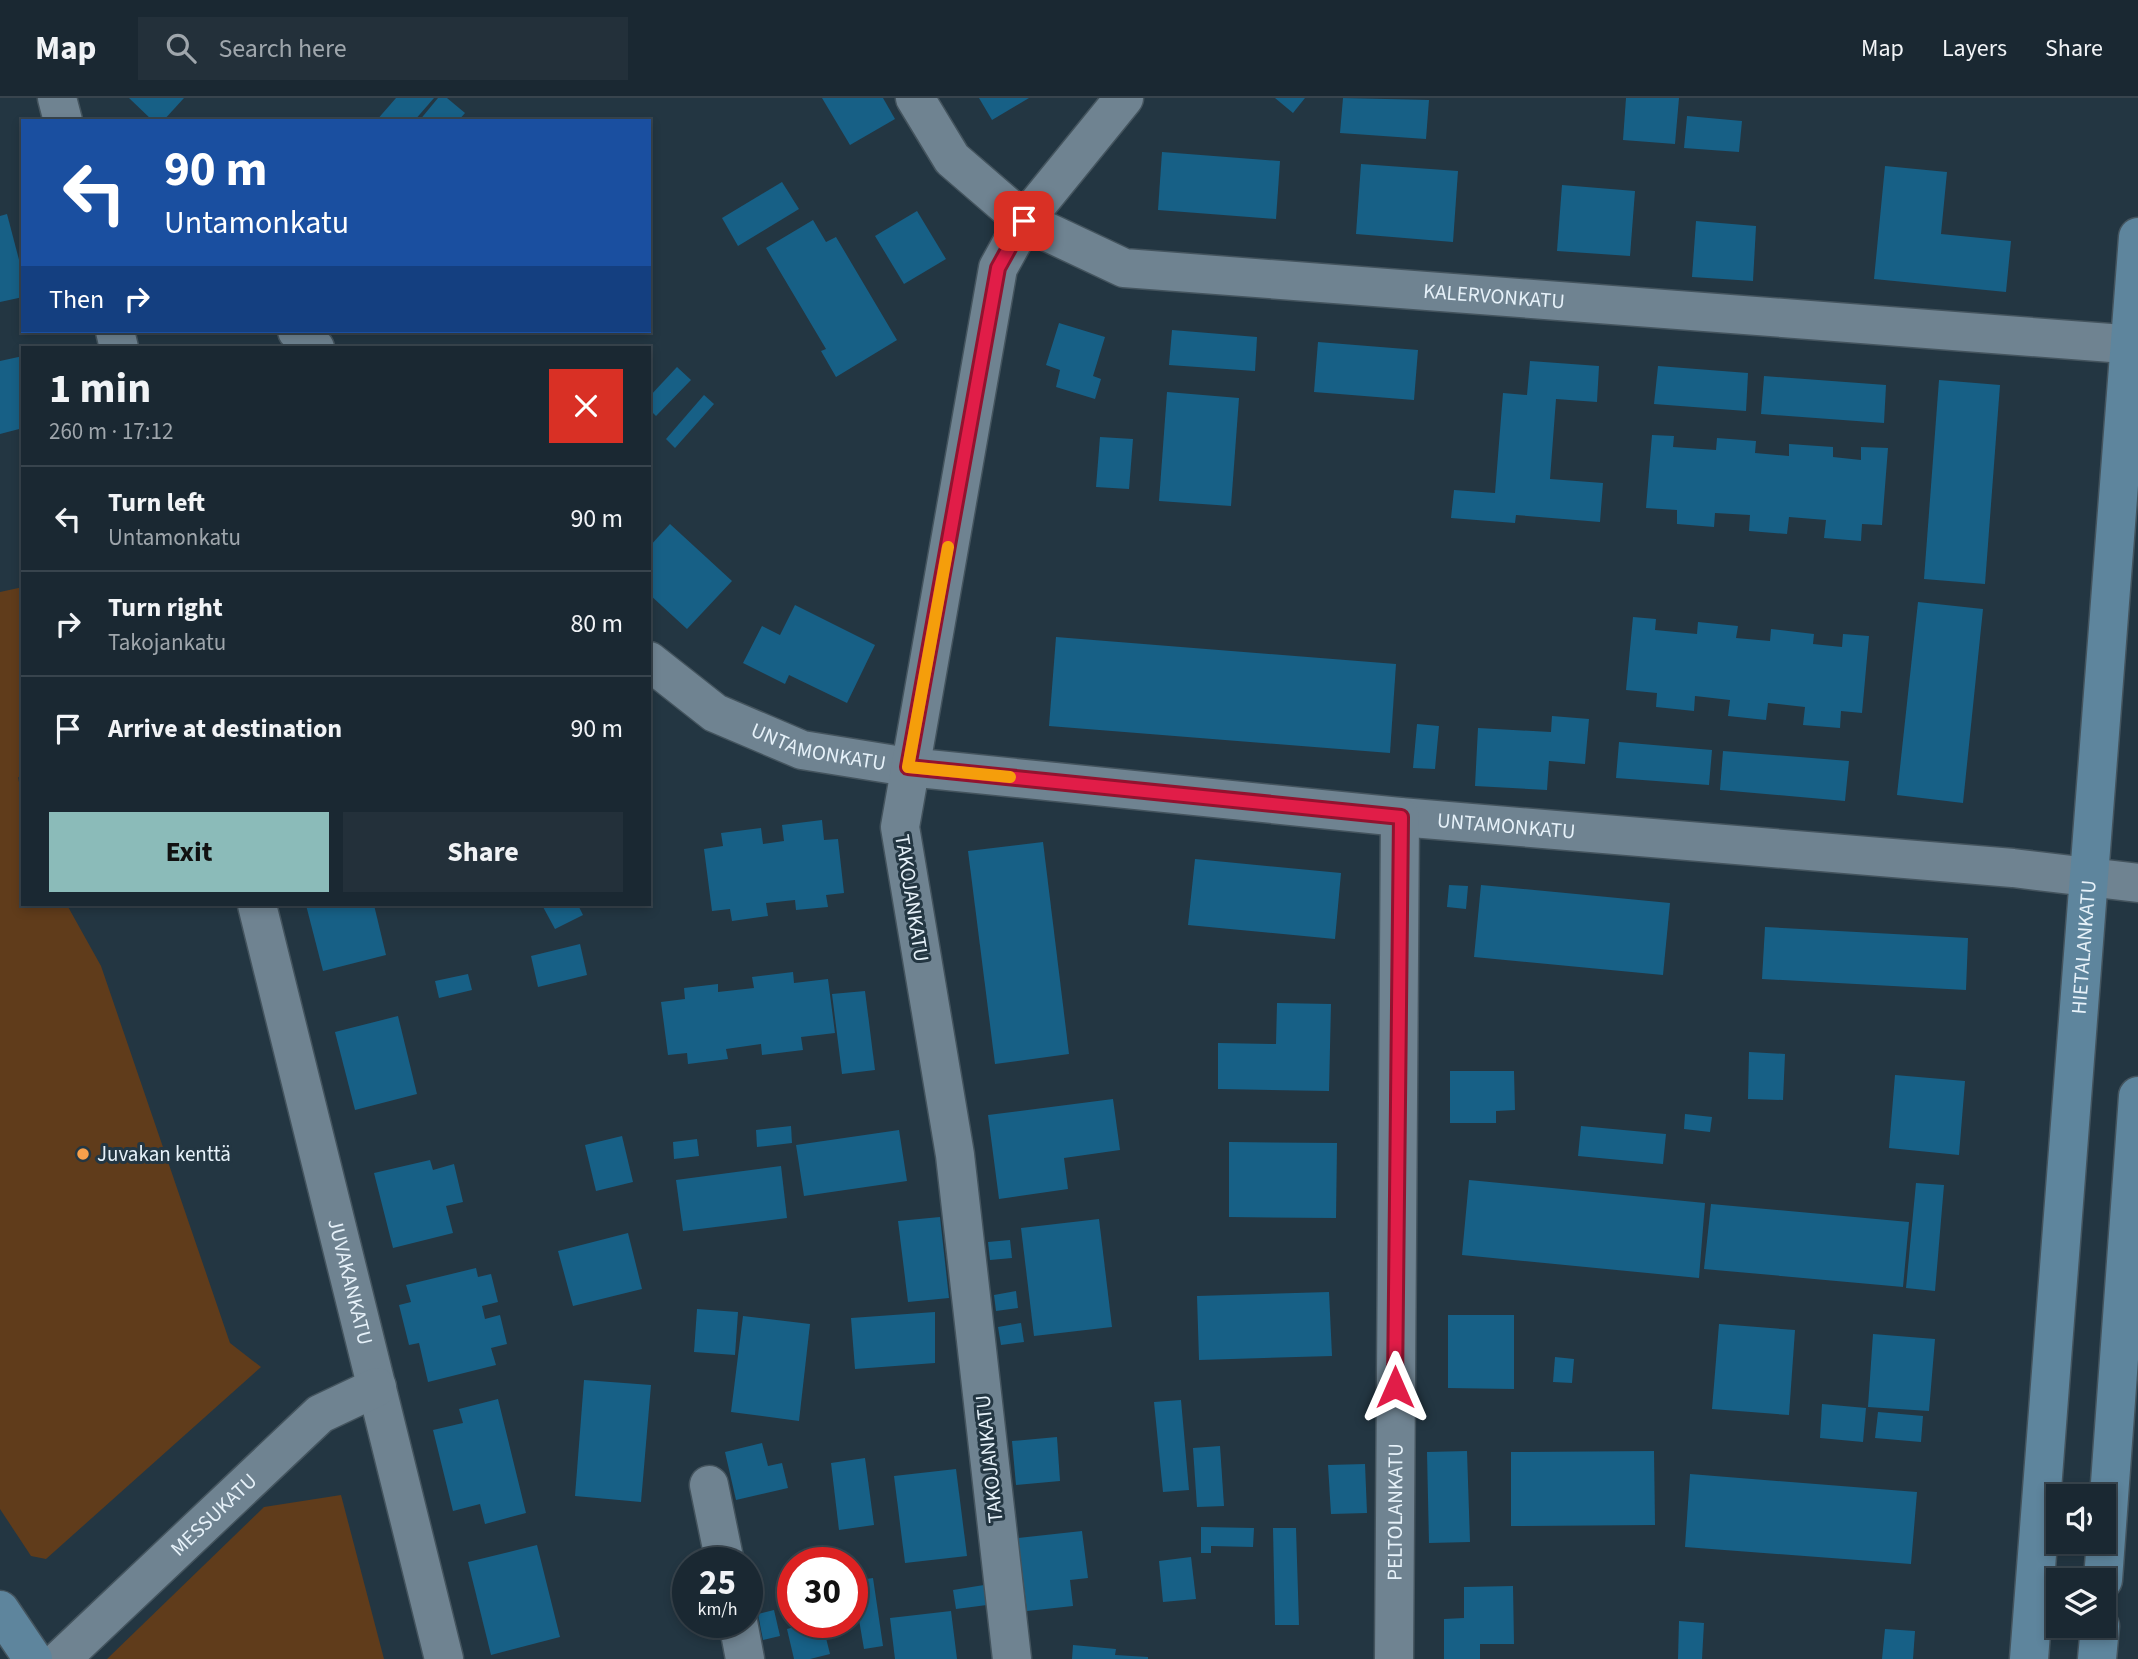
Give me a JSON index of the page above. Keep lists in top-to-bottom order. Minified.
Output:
{"streets":{"main road":["HIETALANKATU"],"street":["KALERVONKATU","UNTAMONKATU","TAKOJANKATU","JUVAKANKATU","PELTOLANKATU","MESSUKATU"]},"crossings":[["KALERVONKATU","TAKOJANKATU"],["KALERVONKATU","HIETALANKATU"],["UNTAMONKATU","TAKOJANKATU"],["UNTAMONKATU","HIETALANKATU"],["UNTAMONKATU","PELTOLANKATU"],["JUVAKANKATU","MESSUKATU"]],"places":["Juvakan kenttä"],"page":{"header":"Map","search":"Search here","nav":["Map","Layers","Share"],"turn":["90 m","Untamonkatu"],"then":"Then","heading":["1 min","260 m · 17:12"],"list":[{"name":"Turn left","note":"Untamonkatu","value":"90 m"},{"name":"Turn right","note":"Takojankatu","value":"80 m"},{"name":"Arrive at destination","value":"90 m"}],"buttons":["Exit","Share"],"speed":"25 km/h","limit":"30"}}
